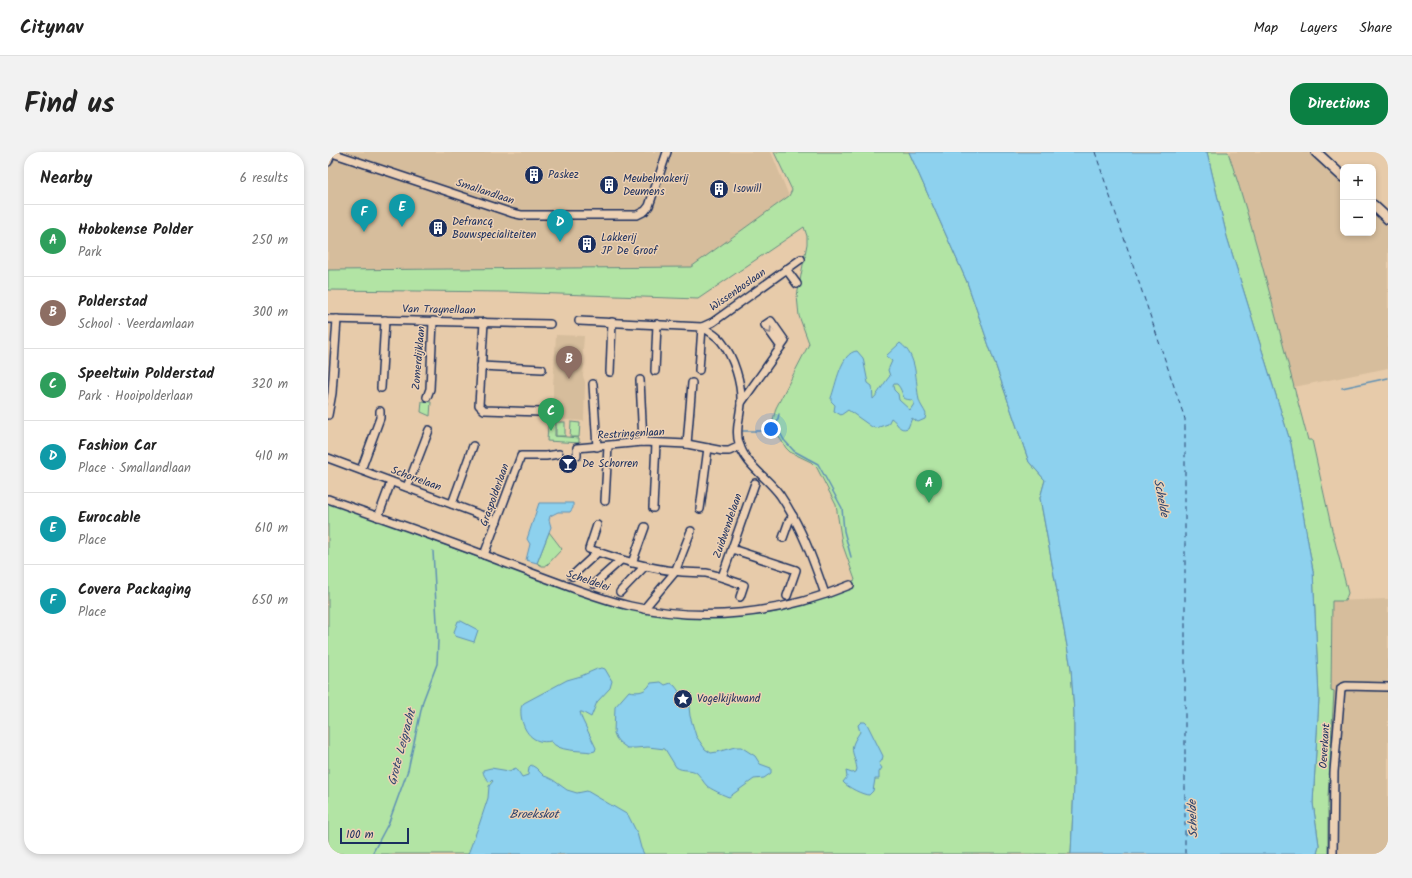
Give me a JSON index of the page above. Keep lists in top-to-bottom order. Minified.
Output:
{"streets":{"street":["Smallandlaan","Wissenboslaan","Van Traynellaan","Zomerdijklaan","Restringenlaan","Schorrelaan","Graspolderlaan","Zuidwendelaan","Scheldelei","Oeverkant"]},"crossings":[["Van Traynellaan","Zomerdijklaan"],["Schorrelaan","Graspolderlaan"],["Graspolderlaan","Scheldelei"]],"water":["Schelde","Grote Leigracht","Broekskot"],"places":{"building":["Paskez","Meubelmakerij Deumens","Isowill","Defrancq Bouwspecialiteiten","Lakkerij JP De Groof"],"bar":["De Schorren"],"place":["Vogelkijkwand"]},"scale_bar":"100 m","page":{"header":"Citynav","nav":["Map","Layers","Share"],"title":"Find us","buttons":"Directions","heading":["Nearby","6 results"],"map_buttons":["+","−"],"pins":["E","F","D","B","C","A"],"list":[{"mark":"A","name":"Hobokense Polder","note":"Park","value":"250 m"},{"mark":"B","name":"Polderstad","note":"School · Veerdamlaan","value":"300 m"},{"mark":"C","name":"Speeltuin Polderstad","note":"Park · Hooipolderlaan","value":"320 m"},{"mark":"D","name":"Fashion Car","note":"Place · Smallandlaan","value":"410 m"},{"mark":"E","name":"Eurocable","note":"Place","value":"610 m"},{"mark":"F","name":"Covera Packaging","note":"Place","value":"650 m"}],"scale":"100 m"}}
